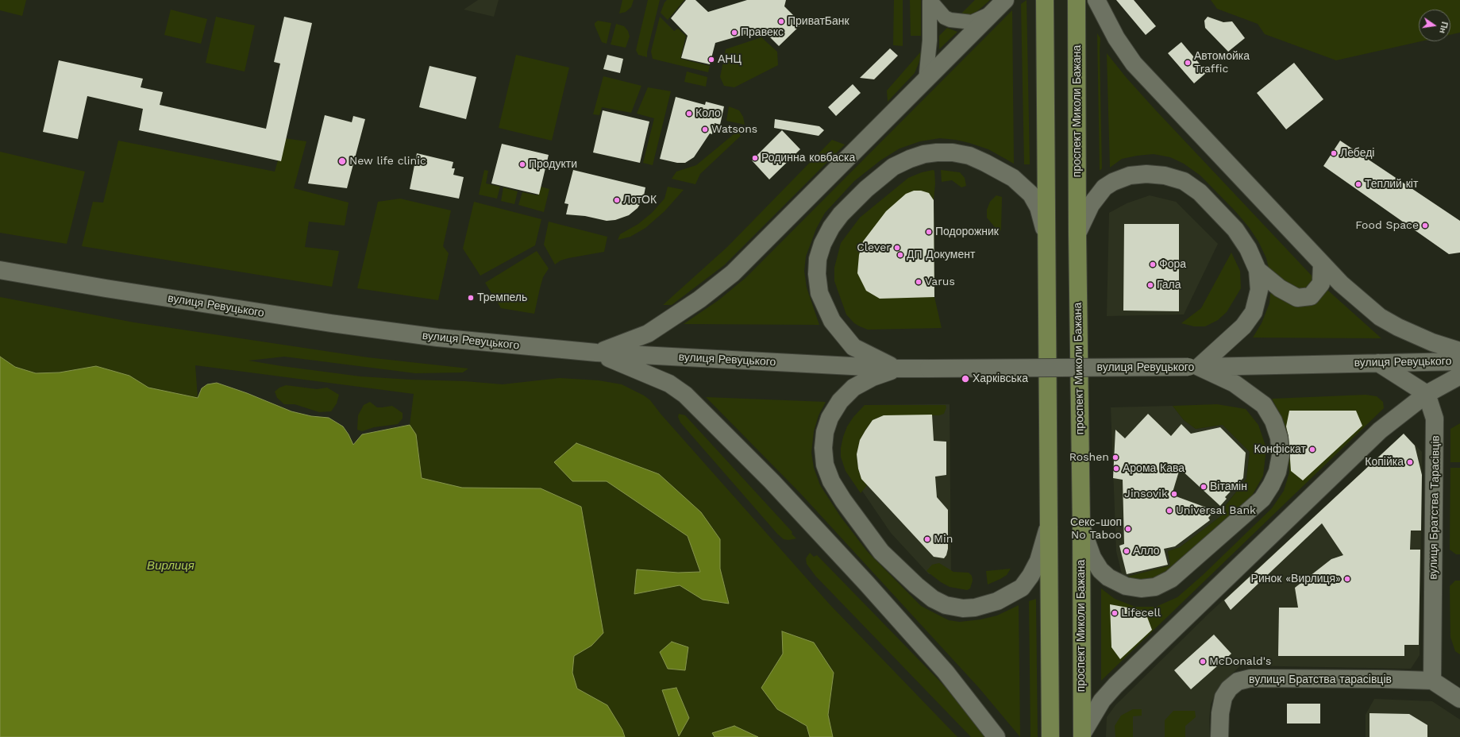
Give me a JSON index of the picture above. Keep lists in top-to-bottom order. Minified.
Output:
{"streets":{"highway":["проспект Миколи Бажана"],"street":["вулиця Ревуцького","вулиця Братства Тарасівців","вулиця Братства тарасівців"]},"crossings":[["вулиця Братства Тарасівців","вулиця Братства тарасівців"]],"water":["Вирлиця"],"places":["ПриватБанк","Правекс","АНЦ","Автомойка Traffic","Коло","Watsons","Лебеді","Родинна ковбаска","New life clinic","Продукти","Теплий кіт","ЛотОК","Food Space","Подорожник","Clever","ДП Документ","Фора","Varus","Гала","Тремпель","Харківська","Конфіскат","Roshen","Копійка","Арома Кава","Вітамін","Jinsovik","Universal Bank","Секс-шоп No Taboo","Min","Алло","Ринок «Вирлиця»","Lifecell","McDonald's"],"north":"right"}
